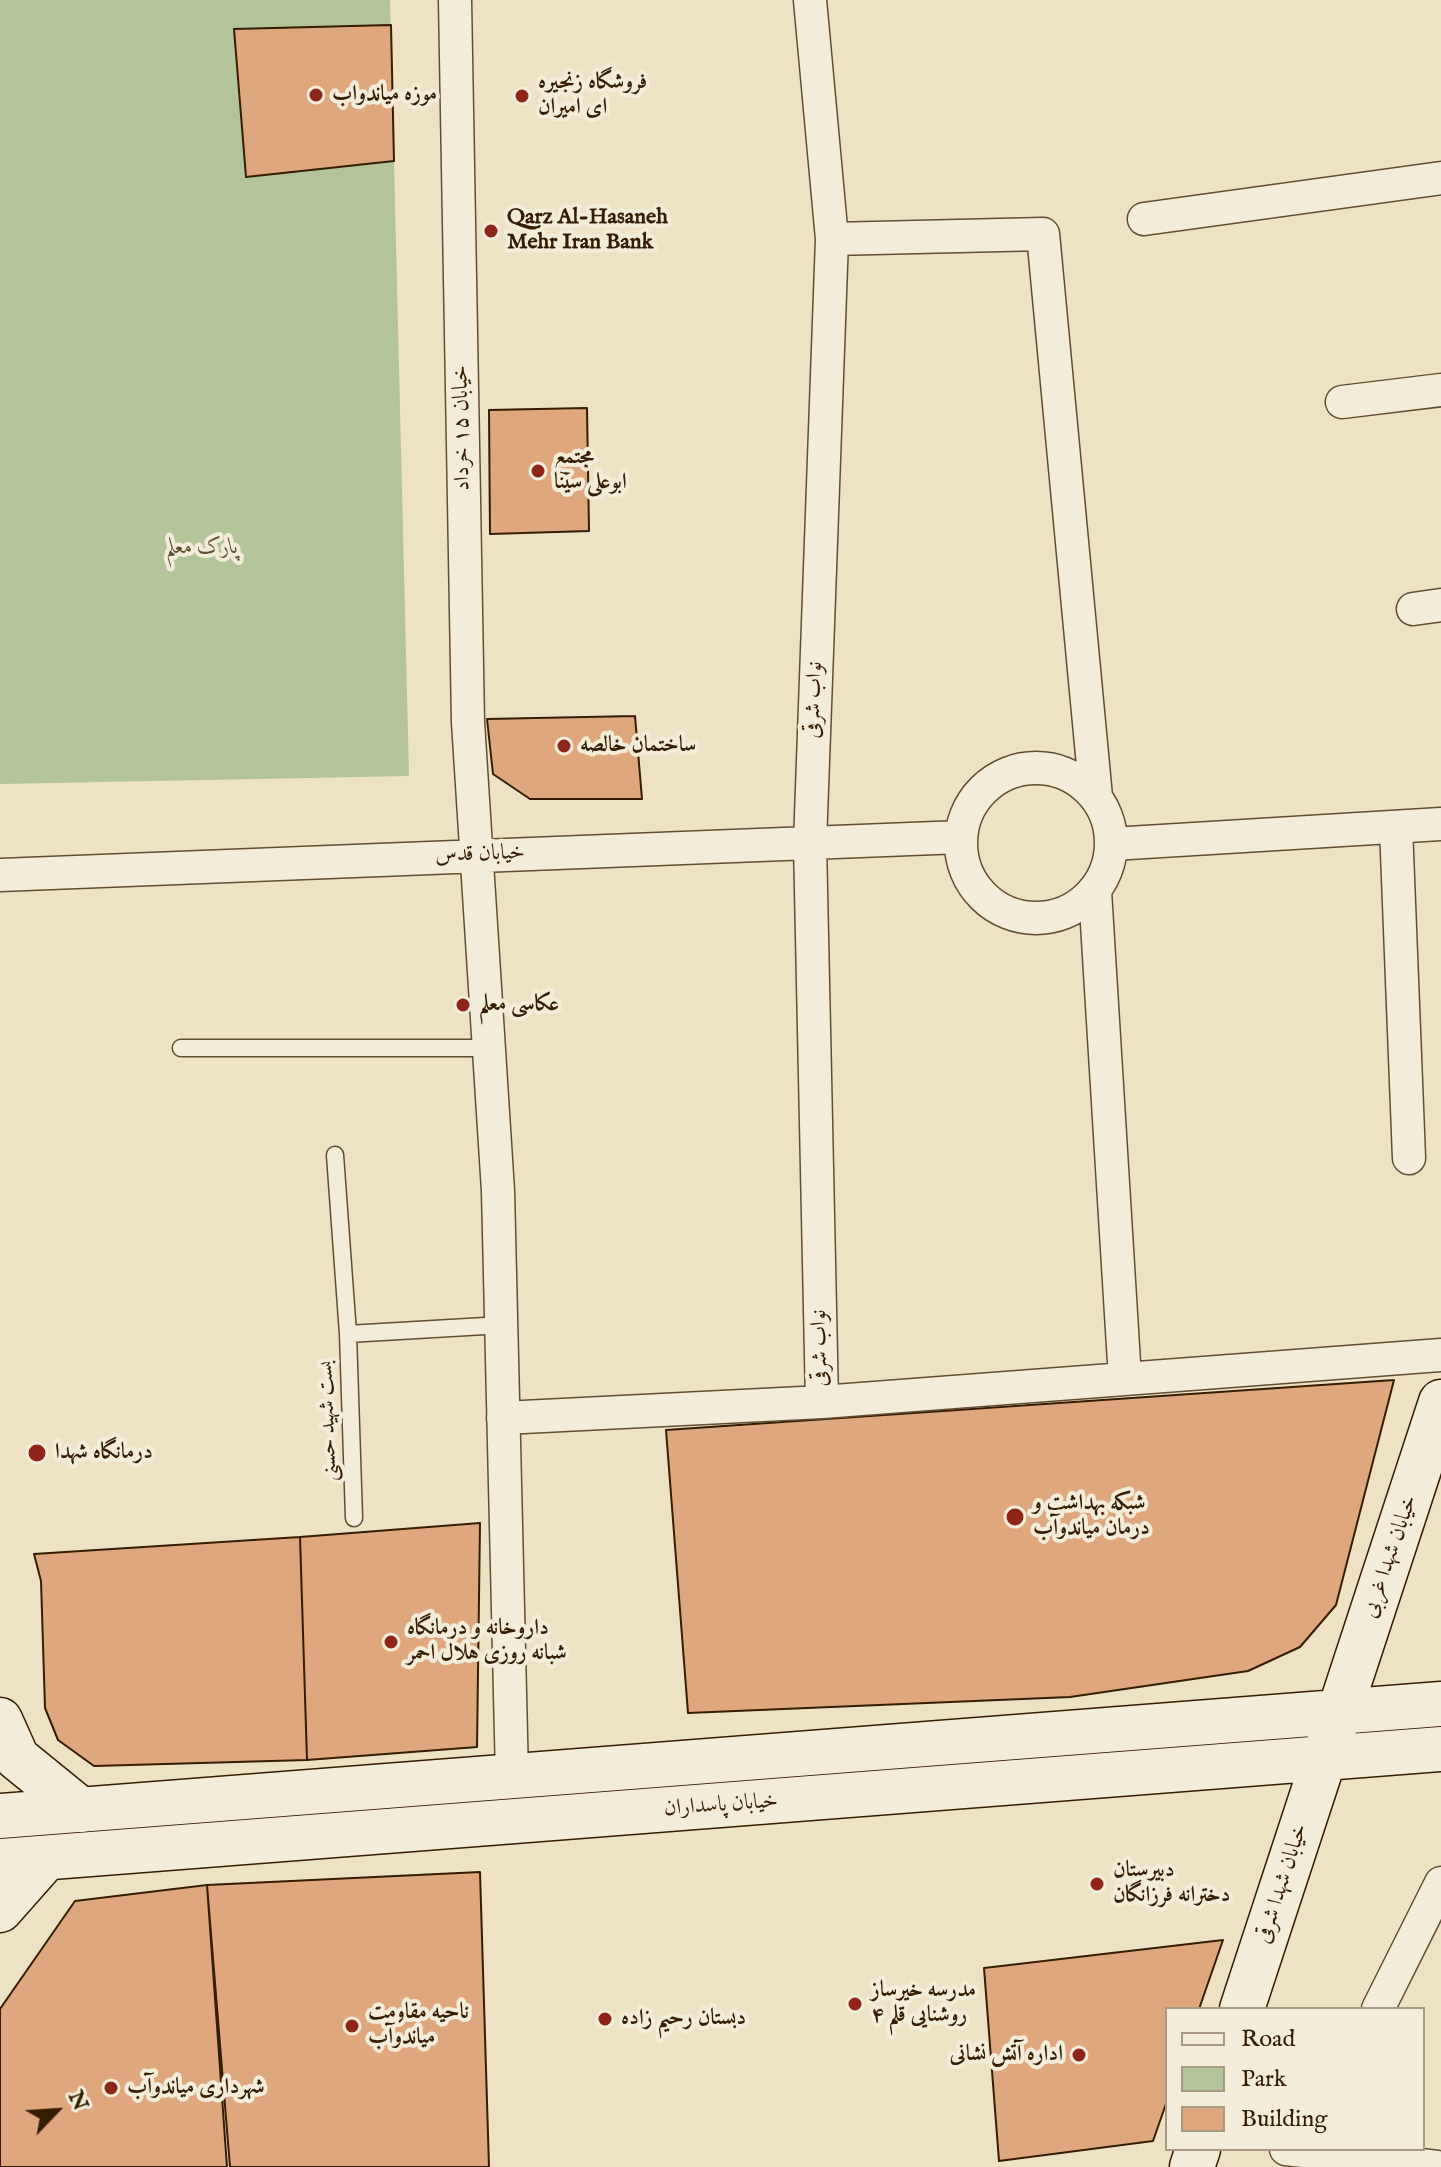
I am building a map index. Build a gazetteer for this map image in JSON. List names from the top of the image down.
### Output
{
  "streets": {
    "main road": ["خیابان شهدا غربی", "خیابان پاسداران", "خیابان شهدا شرقی"],
    "street": ["خیابان ۱۵ خرداد", "نواب شرقی", "خیابان قدس"],
    "lane": ["بست شهید حسنی"]
  },
  "crossings": [
    ["خیابان ۱۵ خرداد", "خیابان قدس"],
    ["خیابان ۱۵ خرداد", "بست شهید حسنی"],
    ["خیابان ۱۵ خرداد", "خیابان پاسداران"],
    ["نواب شرقی", "خیابان قدس"],
    ["خیابان شهدا غربی", "خیابان پاسداران"],
    ["خیابان شهدا غربی", "خیابان شهدا شرقی"],
    ["خیابان پاسداران", "خیابان شهدا شرقی"]
  ],
  "parks": ["پارک معلم"],
  "places": [
    "موزه میاندواب",
    "فروشگاه زنجیره ای امیران",
    "Qarz Al-Hasaneh Mehr Iran Bank",
    "مجتمع ابوعلی سینا",
    "ساختمان خالصه",
    "عکاسی معلم",
    "درمانگاه شهدا",
    "شبکه بهداشت و درمان میاندوآب",
    "داروخانه و درمانگاه شبانه روزی هلال احمر",
    "دبیرستان دخترانه فرزانگان",
    "مدرسه خیرساز روشنایی قلم ۴",
    "دبستان رحیم زاده",
    "ناحیه مقاومت میاندوآب",
    "اداره آتش نشانی",
    "شهرداری میاندوآب"
  ],
  "legend": ["Road", "Park", "Building"],
  "north": "top right"
}
